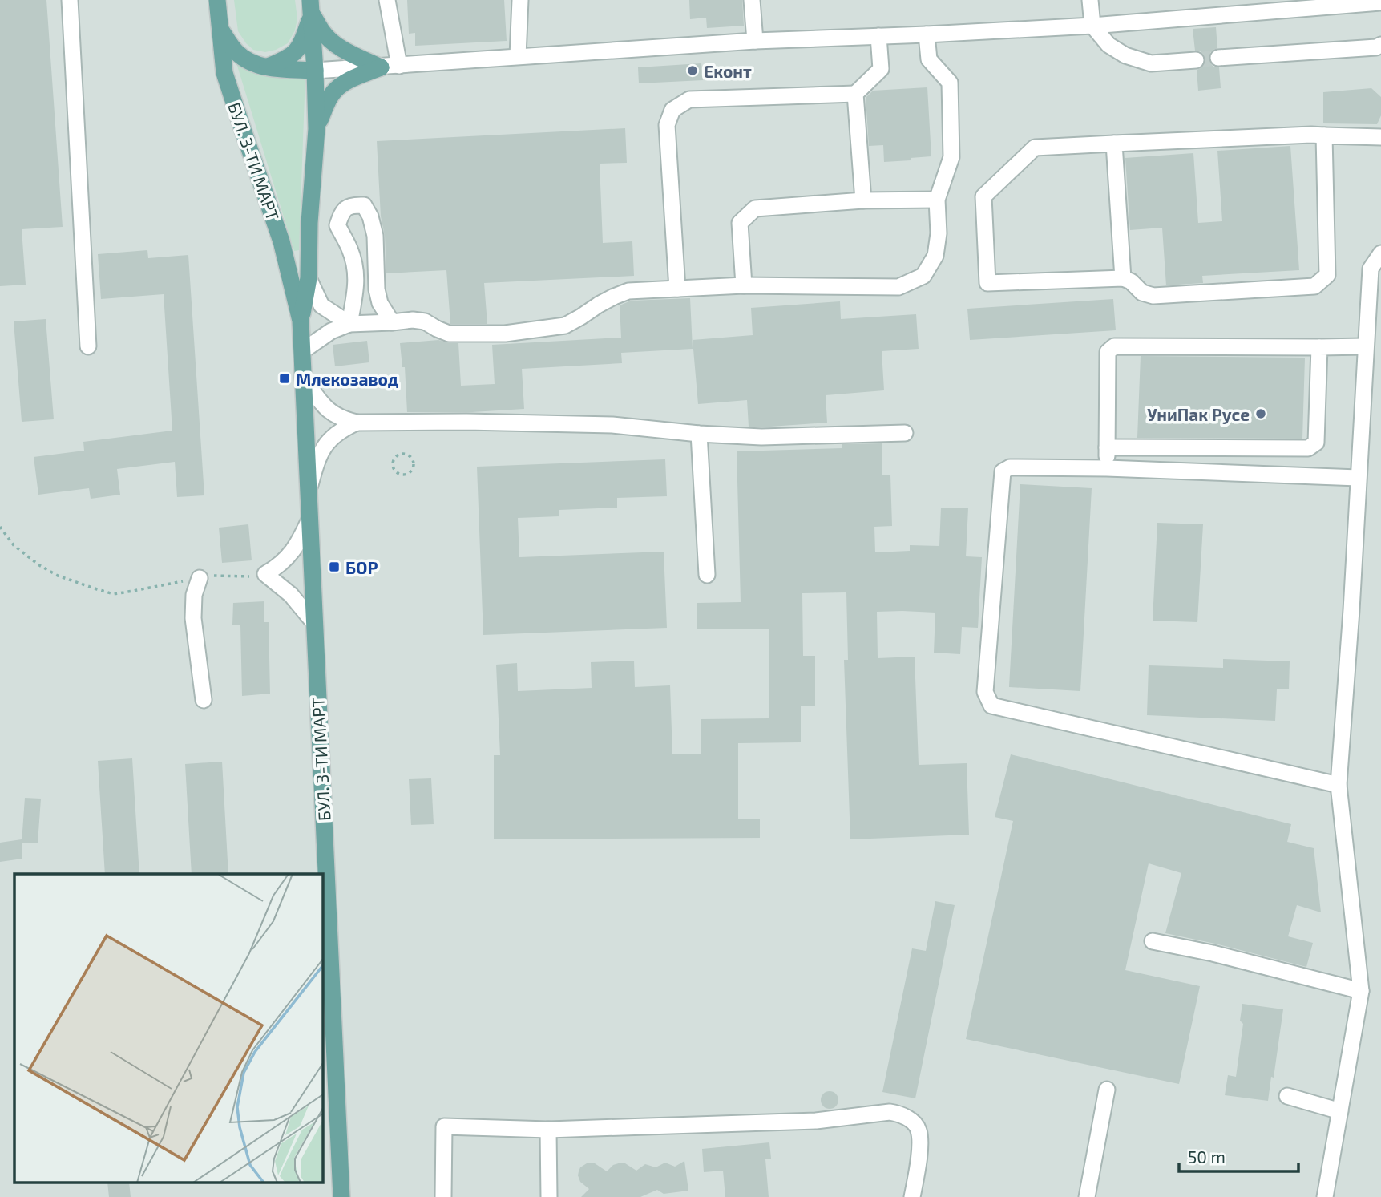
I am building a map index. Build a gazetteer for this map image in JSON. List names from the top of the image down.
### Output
{
  "streets": {
    "main road": ["БУЛ. 3-ТИ МАРТ"]
  },
  "places": {
    "other": ["Еконт", "УниПак Русе"],
    "transit": ["Млекозавод", "БОР"]
  },
  "scale_bar": "50 m"
}
